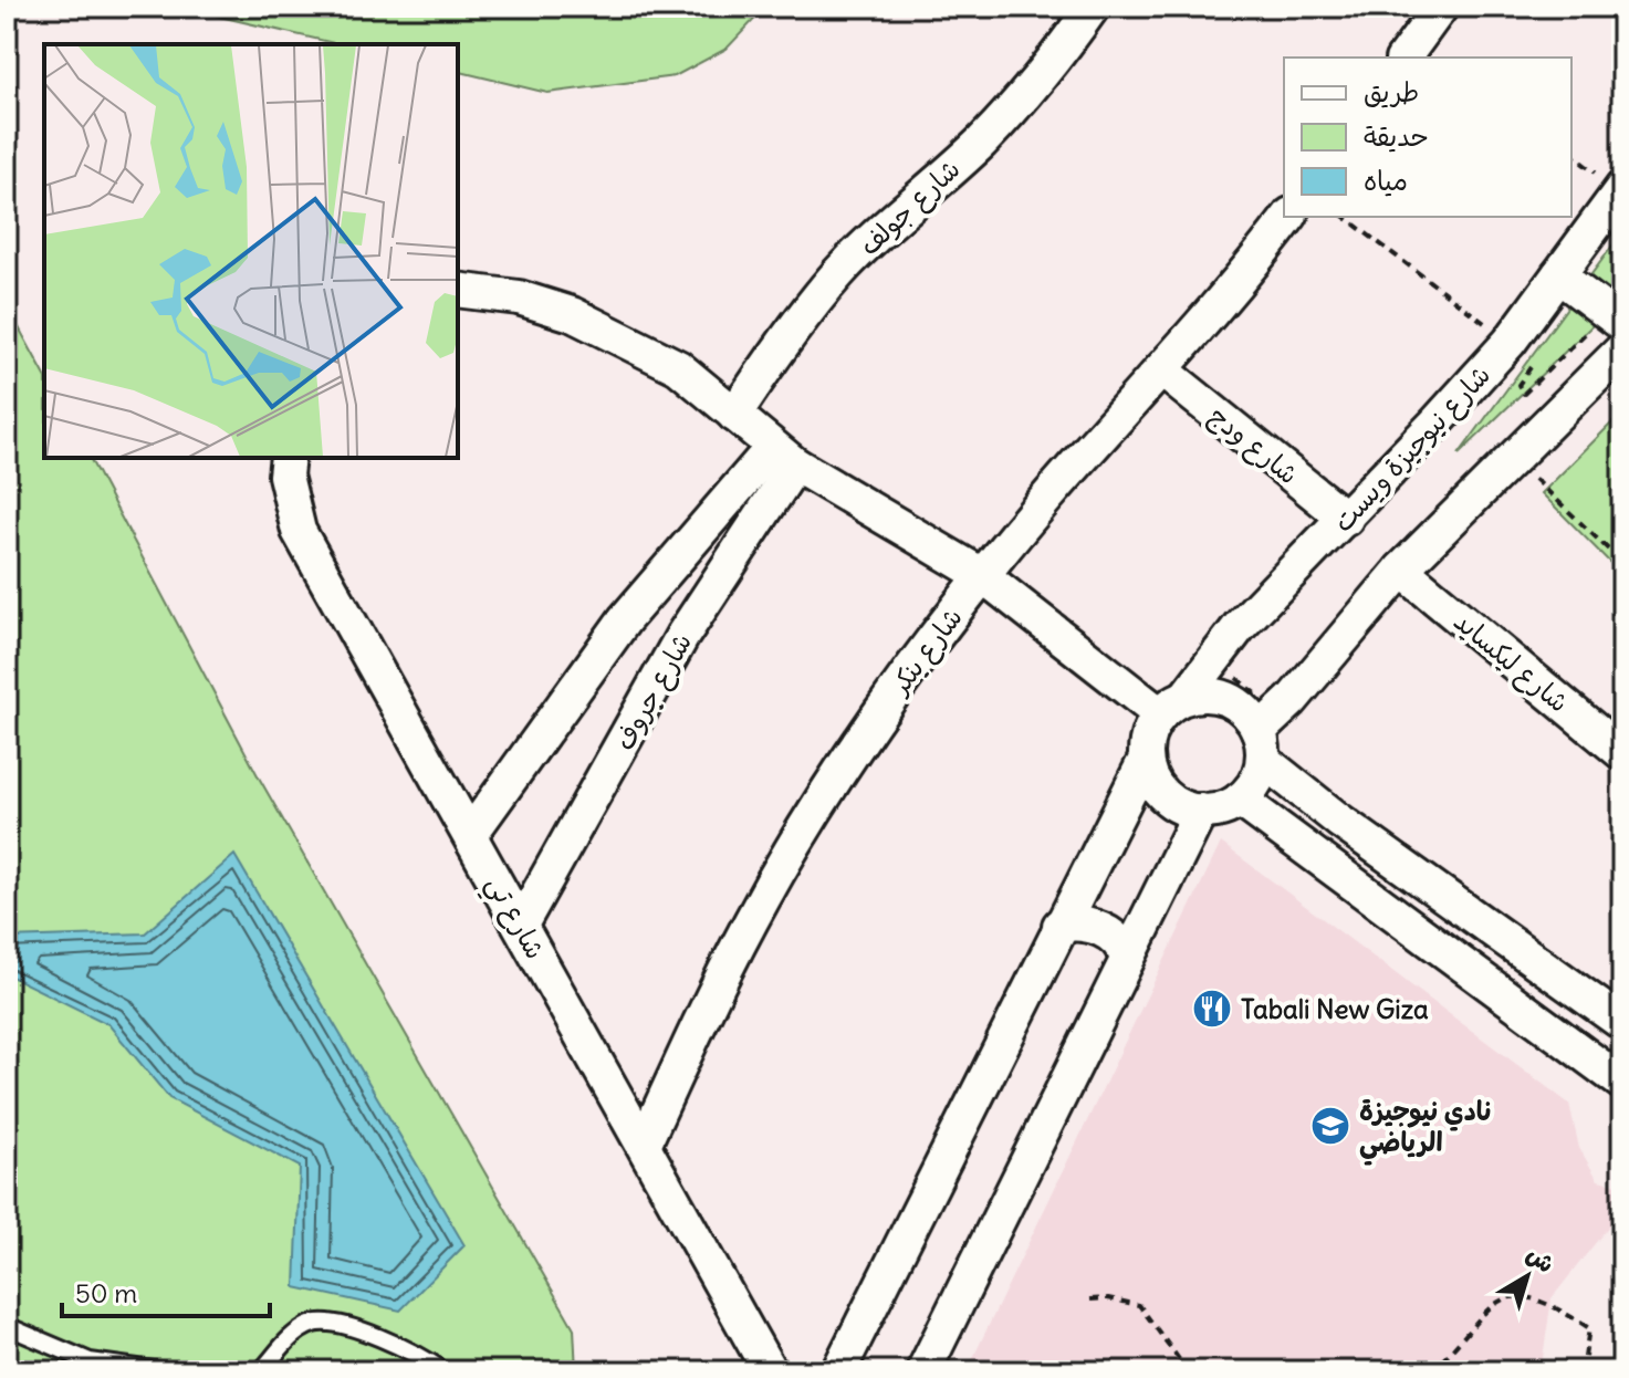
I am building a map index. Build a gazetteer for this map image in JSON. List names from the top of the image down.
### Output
{
  "streets": {
    "street": [
      "شارع جولف",
      "شارع ودج",
      "شارع نيوجيزة ويست",
      "شارع بنكر",
      "شارع ليكسايد",
      "شارع جروف",
      "شارع تي"
    ]
  },
  "crossings": [
    ["شارع ودج", "شارع نيوجيزة ويست"],
    ["شارع ودج", "شارع بنكر"],
    ["شارع بنكر", "شارع تي"],
    ["شارع جروف", "شارع تي"]
  ],
  "places": {
    "restaurant": ["Tabali New Giza"],
    "school or university": ["نادي نيوجيزة الرياضي"]
  },
  "legend": ["طريق", "حديقة", "مياه"],
  "scale_bar": "50 m",
  "north": "top right"
}
